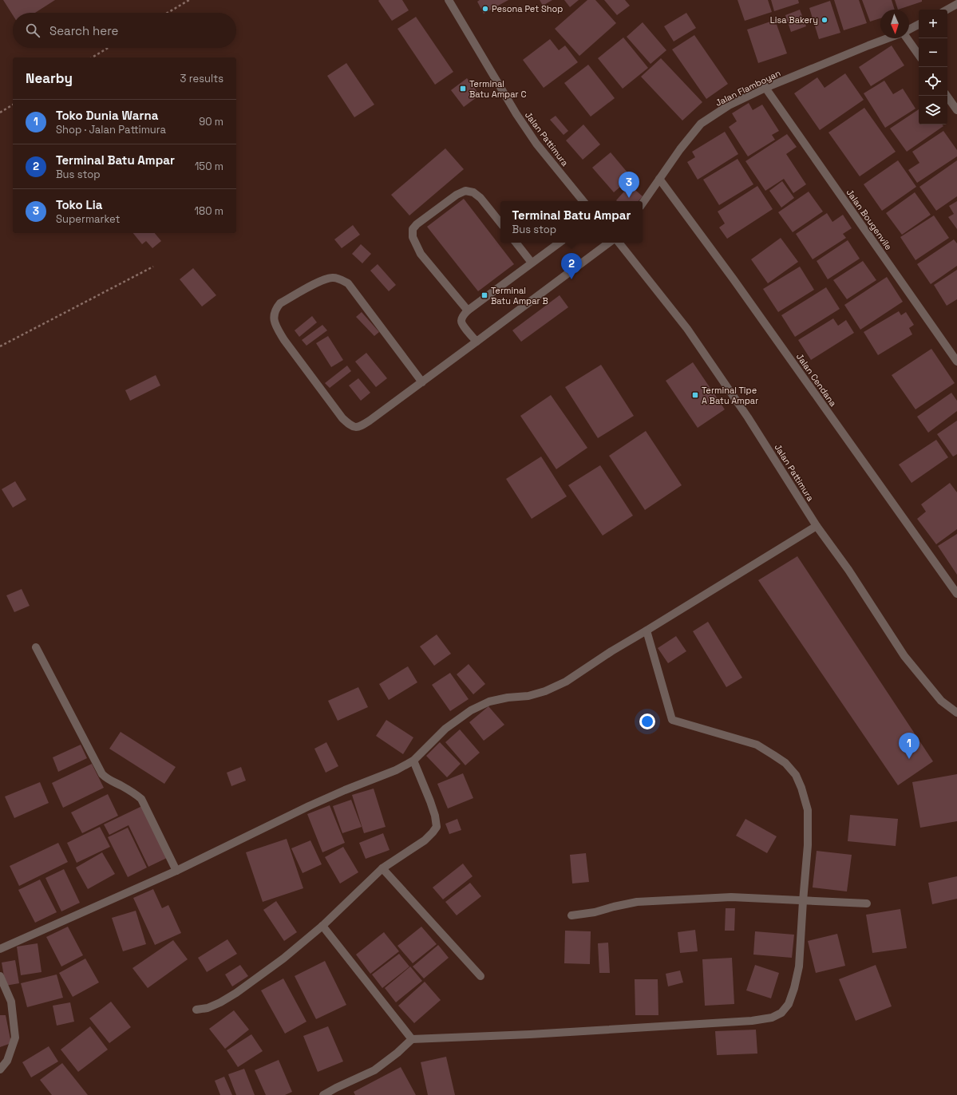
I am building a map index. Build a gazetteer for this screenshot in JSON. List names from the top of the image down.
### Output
{
  "streets": {
    "street": [
      "Jalan Flamboyan",
      "Jalan Pattimura",
      "Jalan Bougenvile",
      "Jalan Cendana"
    ]
  },
  "crossings": [
    ["Jalan Flamboyan", "Jalan Bougenvile"],
    ["Jalan Flamboyan", "Jalan Cendana"]
  ],
  "places": {
    "other": ["Pesona Pet Shop", "Lisa Bakery"],
    "transit": ["Terminal Batu Ampar C", "Terminal Batu Ampar B", "Terminal Tipe A Batu Ampar"]
  },
  "north": "bottom",
  "page": {
    "map_buttons": ["+", "−"],
    "search": "Search here",
    "heading": ["Nearby", "3 results"],
    "list": [
      {
        "mark": "1",
        "name": "Toko Dunia Warna",
        "note": "Shop · Jalan Pattimura",
        "value": "90 m"
      },
      {
        "mark": "2",
        "name": "Terminal Batu Ampar",
        "note": "Bus stop",
        "value": "150 m"
      },
      {
        "mark": "3",
        "name": "Toko Lia",
        "note": "Supermarket",
        "value": "180 m"
      }
    ],
    "pins": ["3", "2", "1"],
    "popup": ["Terminal Batu Ampar", "Bus stop"]
  }
}
